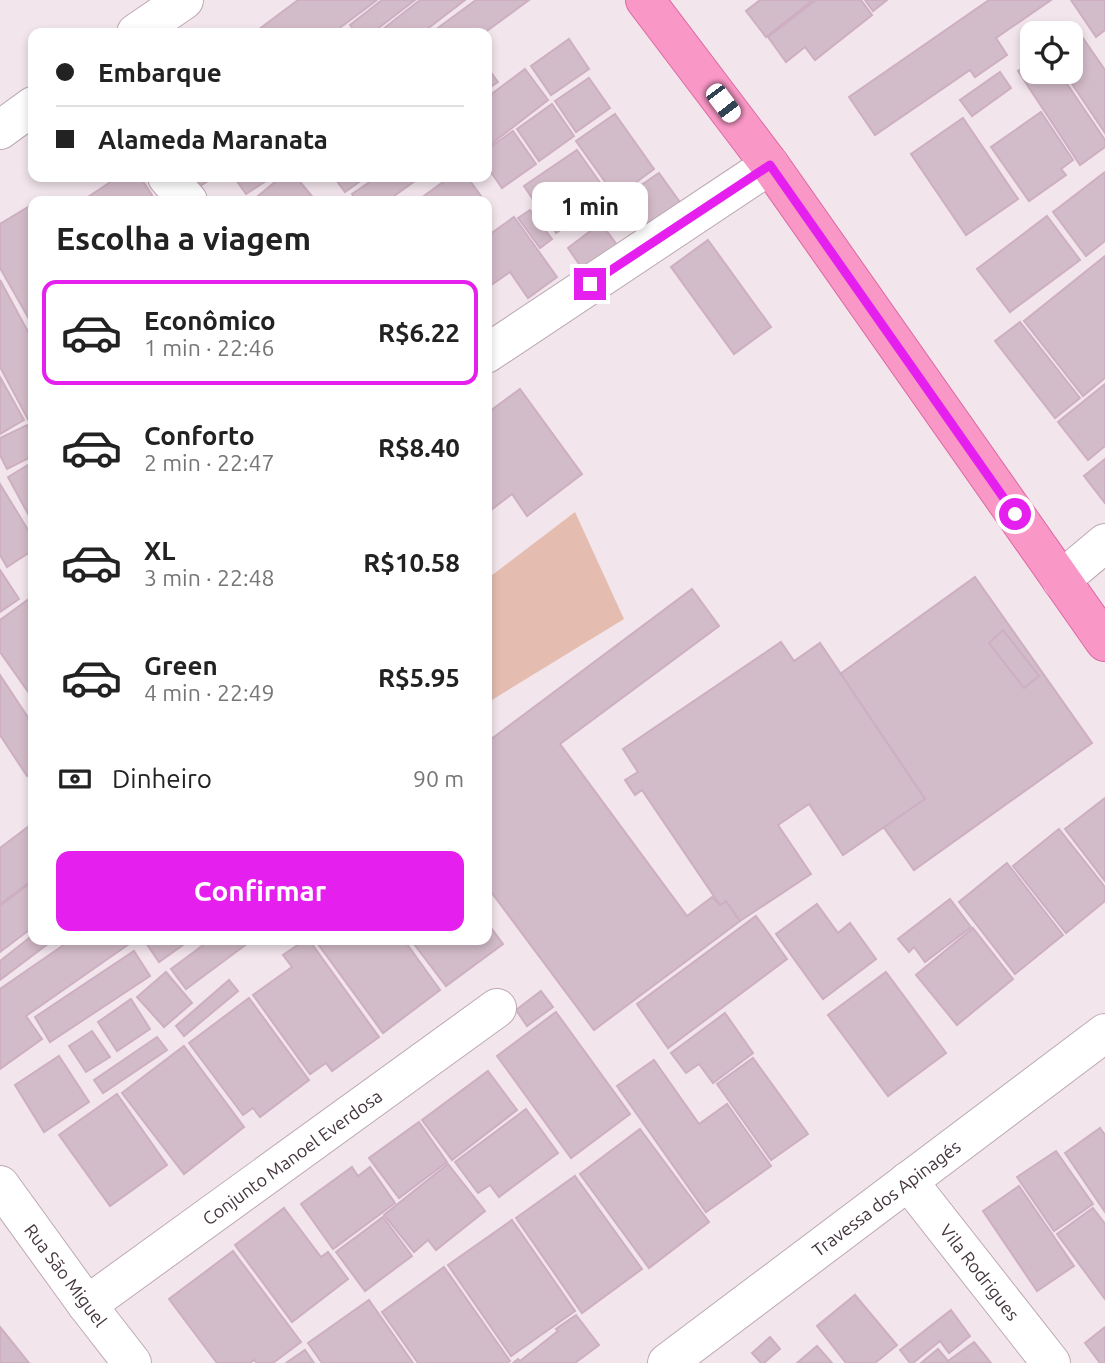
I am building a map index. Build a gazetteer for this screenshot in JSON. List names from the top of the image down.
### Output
{
  "streets": {
    "street": [
      "Conjunto Manoel Everdosa",
      "Travessa dos Apinagés",
      "Vila Rodrigues",
      "Rua São Miguel"
    ]
  },
  "crossings": [
    ["Conjunto Manoel Everdosa", "Rua São Miguel"],
    ["Travessa dos Apinagés", "Vila Rodrigues"]
  ],
  "page": {
    "banner": ["Embarque", "Alameda Maranata"],
    "bubble": "1 min",
    "heading": "Escolha a viagem",
    "list": [
      {
        "name": "Econômico",
        "note": "1 min · 22:46",
        "value": "R$6.22"
      },
      {
        "name": "Conforto",
        "note": "2 min · 22:47",
        "value": "R$8.40"
      },
      {
        "name": "XL",
        "note": "3 min · 22:48",
        "value": "R$10.58"
      },
      {
        "name": "Green",
        "note": "4 min · 22:49",
        "value": "R$5.95"
      }
    ],
    "pay": ["Dinheiro", "90 m"],
    "buttons": "Confirmar"
  }
}
